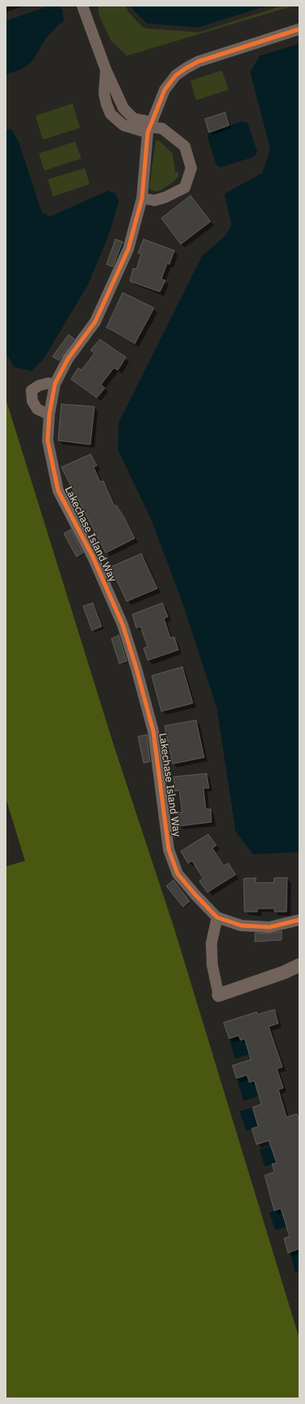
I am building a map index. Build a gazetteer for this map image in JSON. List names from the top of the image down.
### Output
{
  "streets": {
    "street": ["Lakechase Island Way"]
  }
}
